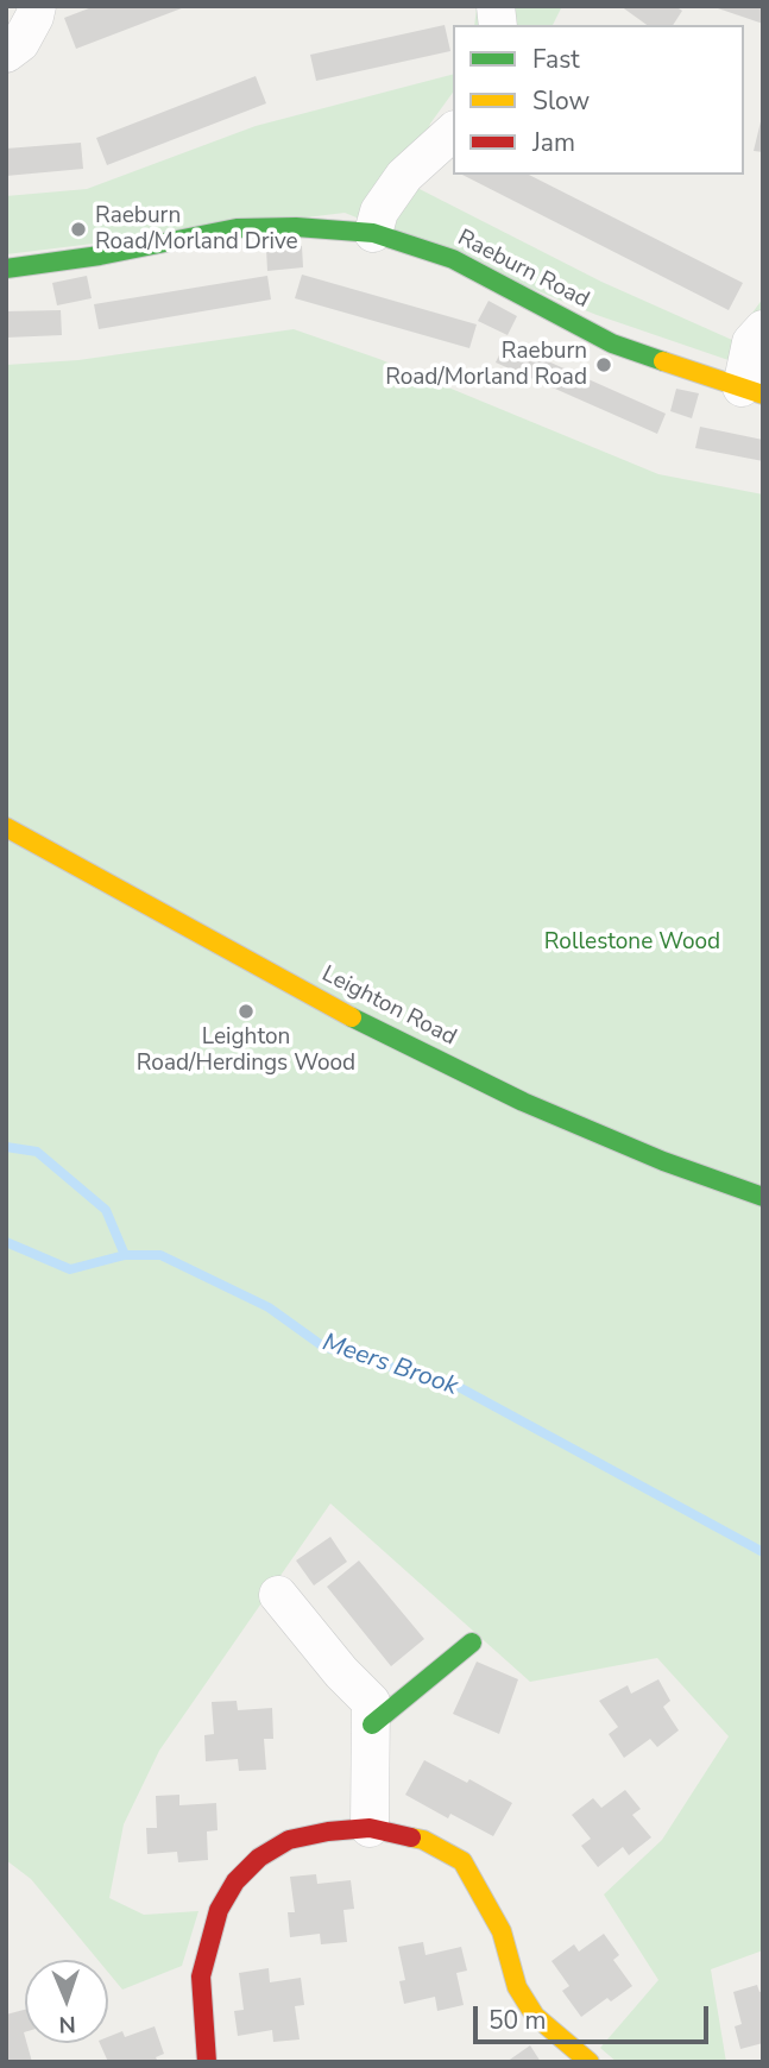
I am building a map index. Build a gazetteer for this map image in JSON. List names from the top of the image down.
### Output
{
  "streets": {
    "street": ["Raeburn Road", "Leighton Road"]
  },
  "water": ["Meers Brook"],
  "parks": ["Rollestone Wood"],
  "places": ["Raeburn Road/Morland Drive", "Raeburn Road/Morland Road", "Leighton Road/Herdings Wood"],
  "legend": ["Fast", "Slow", "Jam"],
  "scale_bar": "50 m",
  "north": "bottom"
}
